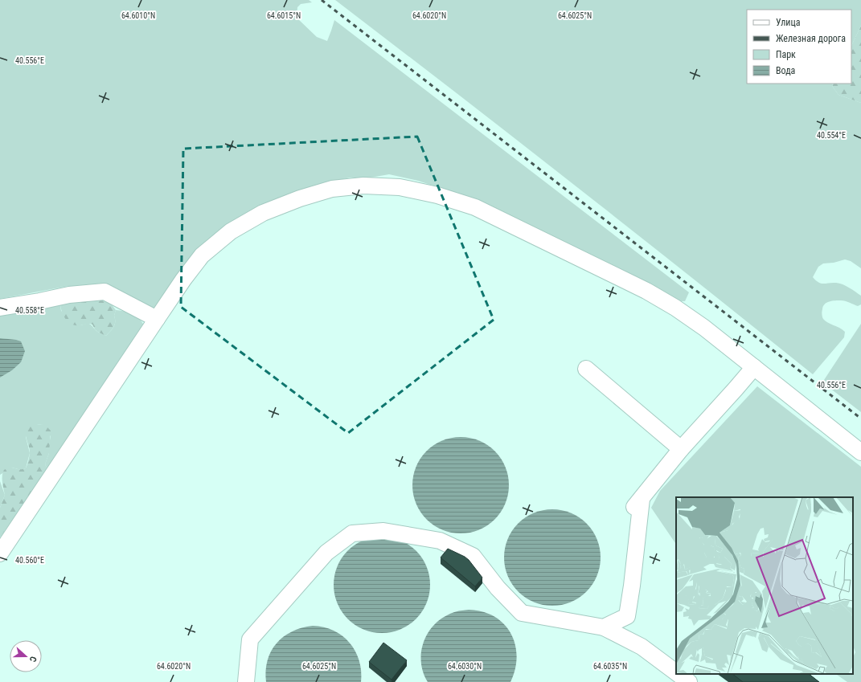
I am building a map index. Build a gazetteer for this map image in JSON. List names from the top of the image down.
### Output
{
  "legend": [
    "Улица",
    "Железная дорога",
    "Парк",
    "Вода"
  ],
  "north": "right",
  "coordinates": [
    "64.6010°N",
    "64.6015°N",
    "64.6020°N",
    "64.6025°N",
    "40.556°E",
    "40.554°E",
    "40.558°E",
    "40.560°E",
    "64.6030°N",
    "64.6035°N"
  ]
}
